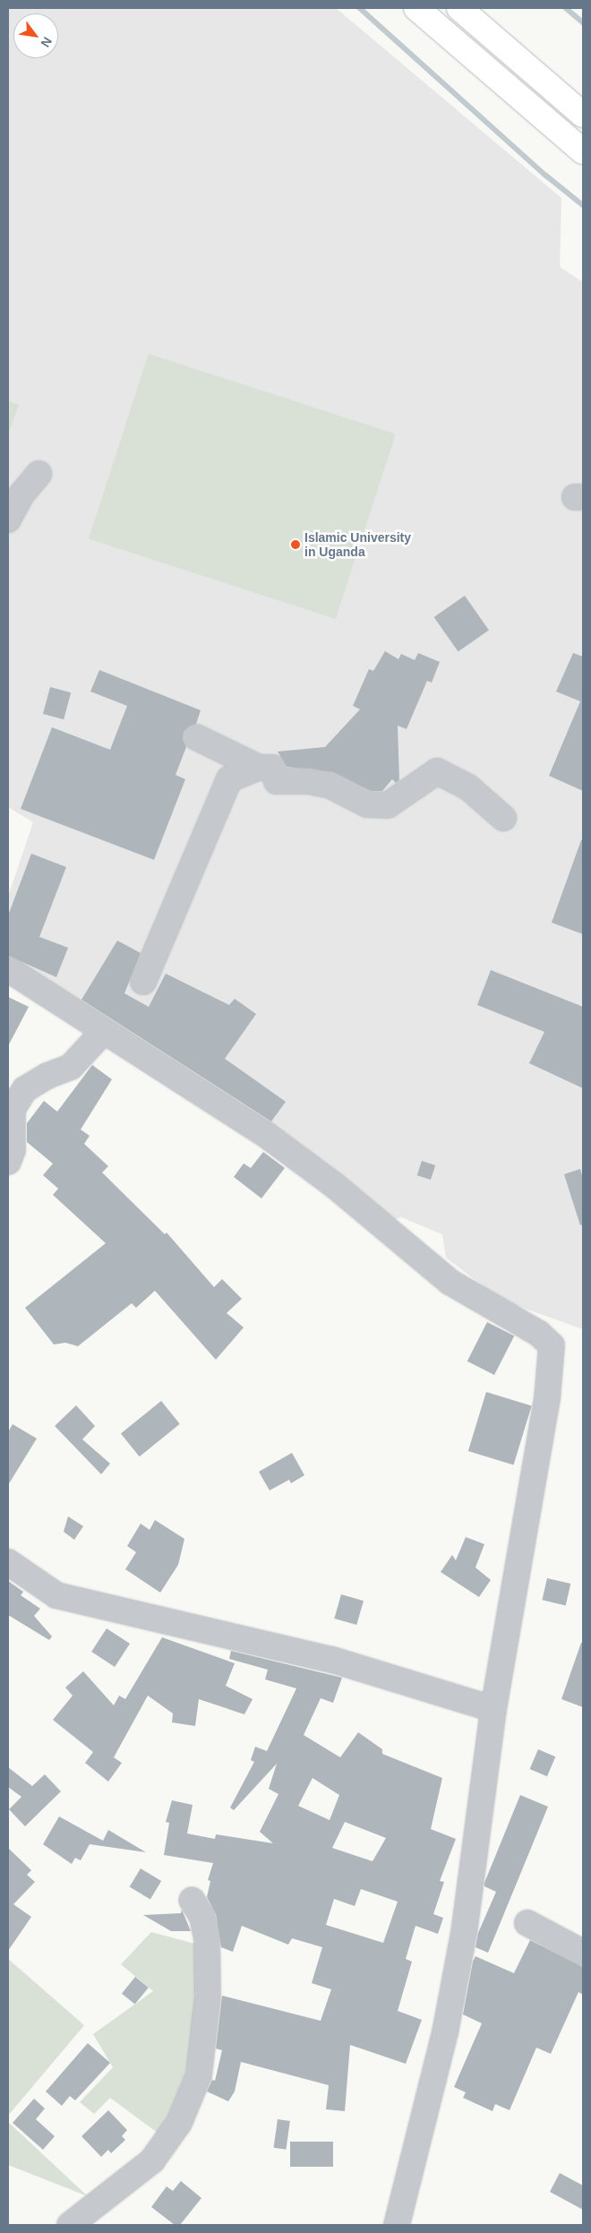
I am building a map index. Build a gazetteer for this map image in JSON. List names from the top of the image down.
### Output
{
  "places": ["Islamic University in Uganda"],
  "north": "bottom right"
}
